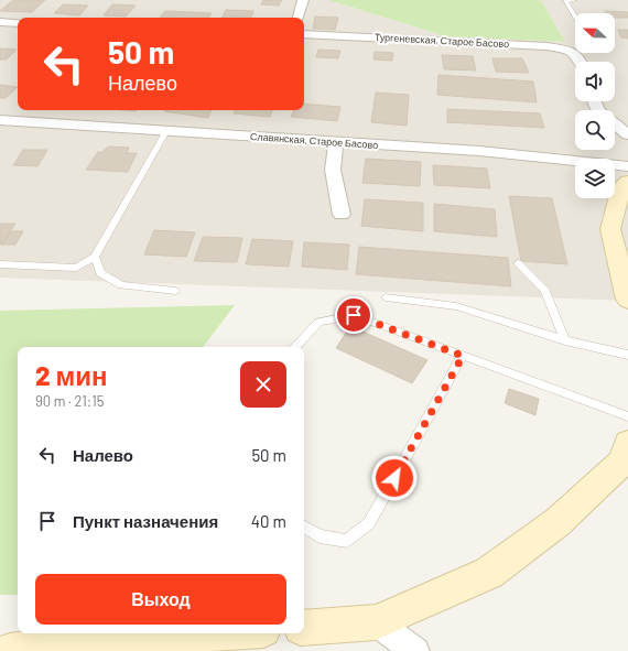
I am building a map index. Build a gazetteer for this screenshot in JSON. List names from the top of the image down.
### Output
{
  "streets": {
    "street": ["Тургеневская, Старое Басово", "Славянская, Старое Басово"]
  },
  "north": "left",
  "page": {
    "turn": ["50 m", "Налево"],
    "heading": ["2 мин", "90 m · 21:15"],
    "list": [
      {
        "name": "Налево",
        "value": "50 m"
      },
      {
        "name": "Пункт назначения",
        "value": "40 m"
      }
    ],
    "buttons": "Выход"
  }
}
